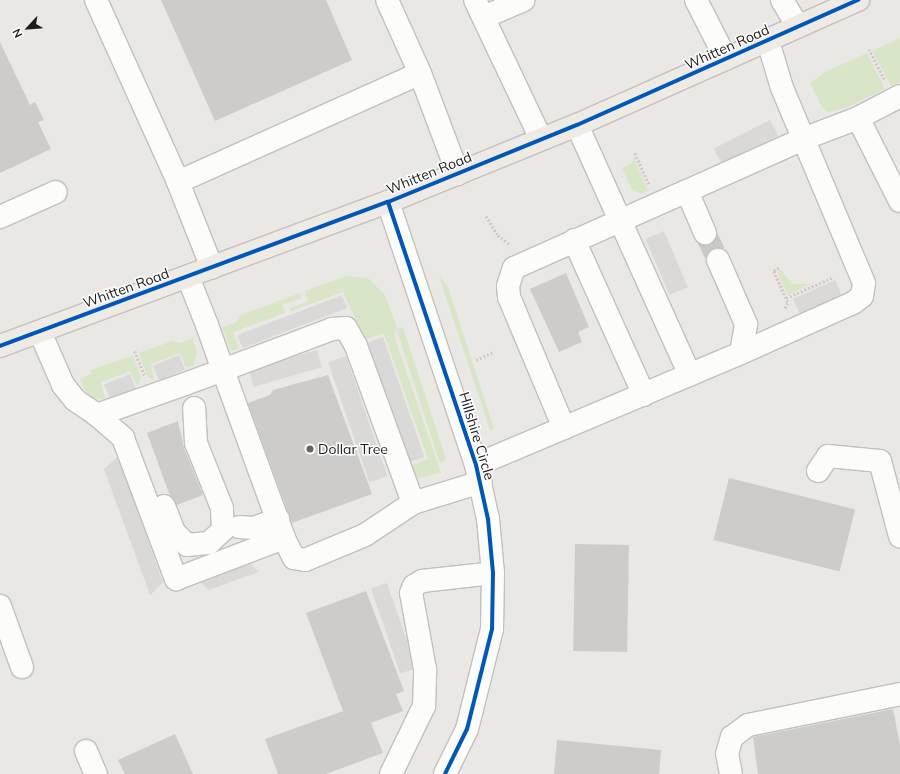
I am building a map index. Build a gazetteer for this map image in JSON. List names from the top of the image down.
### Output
{
  "streets": {
    "main road": ["Whitten Road"],
    "street": ["Hillshire Circle"]
  },
  "crossings": [
    ["Whitten Road", "Hillshire Circle"]
  ],
  "places": ["Dollar Tree"],
  "north": "bottom left"
}
